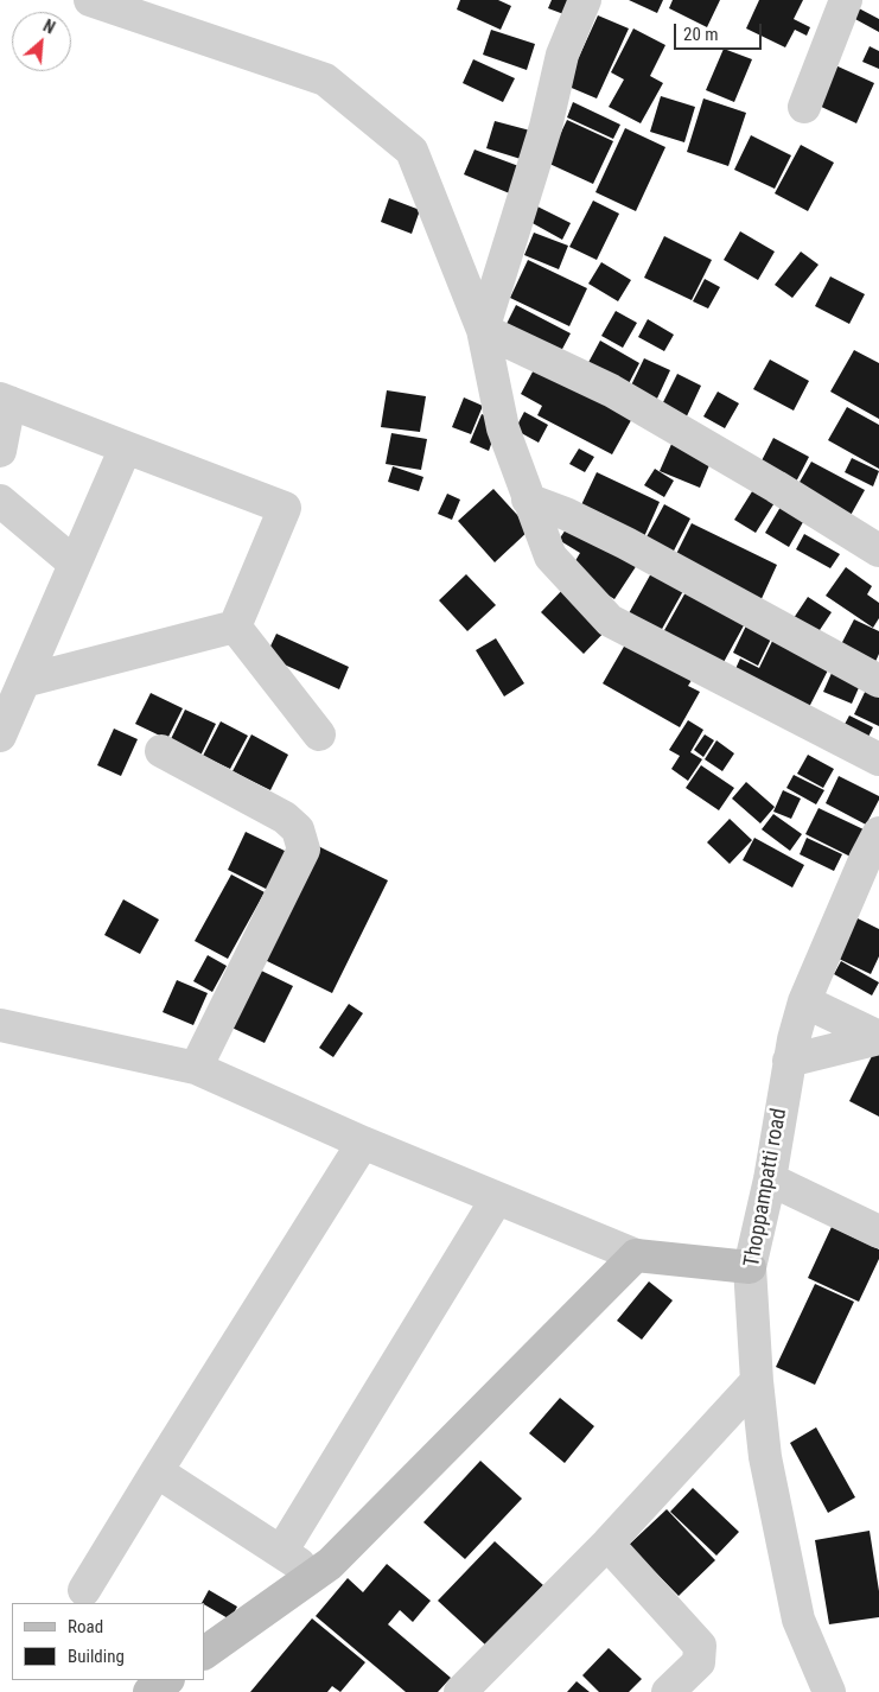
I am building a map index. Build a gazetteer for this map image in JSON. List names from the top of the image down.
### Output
{
  "streets": {
    "street": ["Thoppampatti road"]
  },
  "legend": ["Road", "Building"],
  "scale_bar": "20 m",
  "north": "top right"
}
